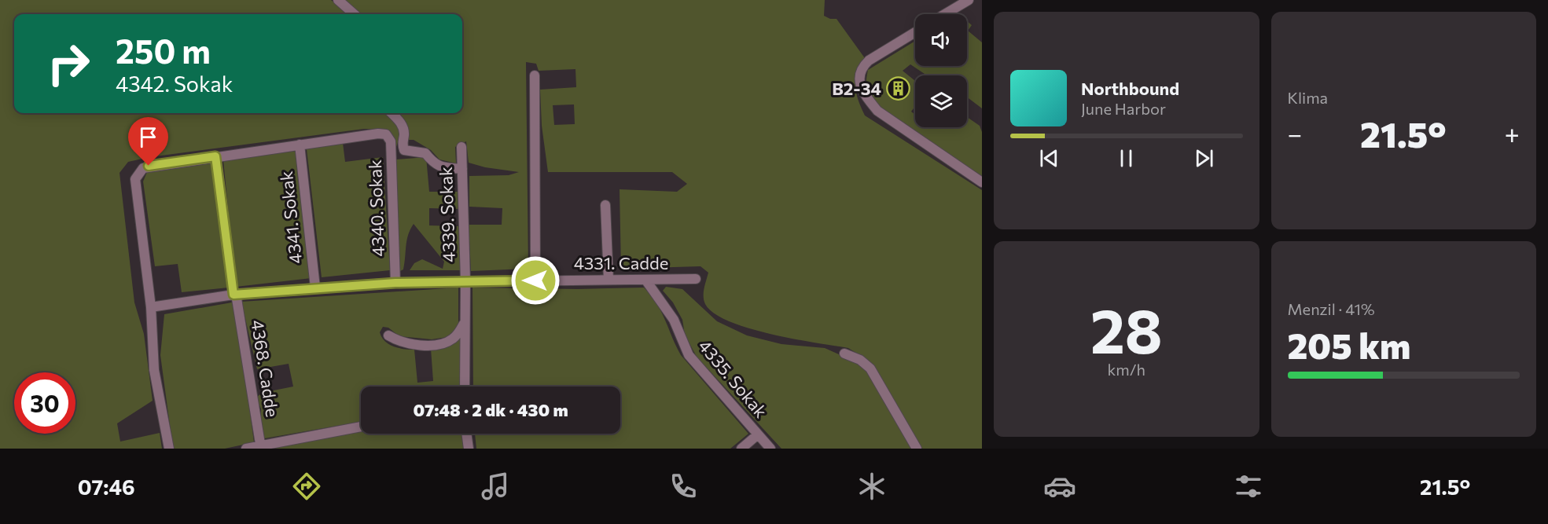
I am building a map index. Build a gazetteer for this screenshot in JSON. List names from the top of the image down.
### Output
{
  "streets": {
    "street": [
      "4340. Sokak",
      "4339. Sokak",
      "4341. Sokak",
      "4331. Cadde",
      "4368. Cadde",
      "4335. Sokak"
    ]
  },
  "crossings": [
    ["4340. Sokak", "4341. Sokak"],
    ["4340. Sokak", "4331. Cadde"],
    ["4339. Sokak", "4331. Cadde"],
    ["4341. Sokak", "4331. Cadde"],
    ["4331. Cadde", "4368. Cadde"],
    ["4331. Cadde", "4335. Sokak"]
  ],
  "places": {
    "building": ["B2-34"]
  },
  "page": {
    "tile": [
      "Klima",
      ["28", "km/h"],
      ["Menzil · 41%", "205 km"]
    ],
    "turn": ["250 m", "4342. Sokak"],
    "song": ["Northbound", "June Harbor"],
    "heat": ["−", "21.5°", "+"],
    "limit": "30",
    "trip": "07:48 · 2 dk · 430 m",
    "tabs": ["07:46", "21.5°"]
  }
}
